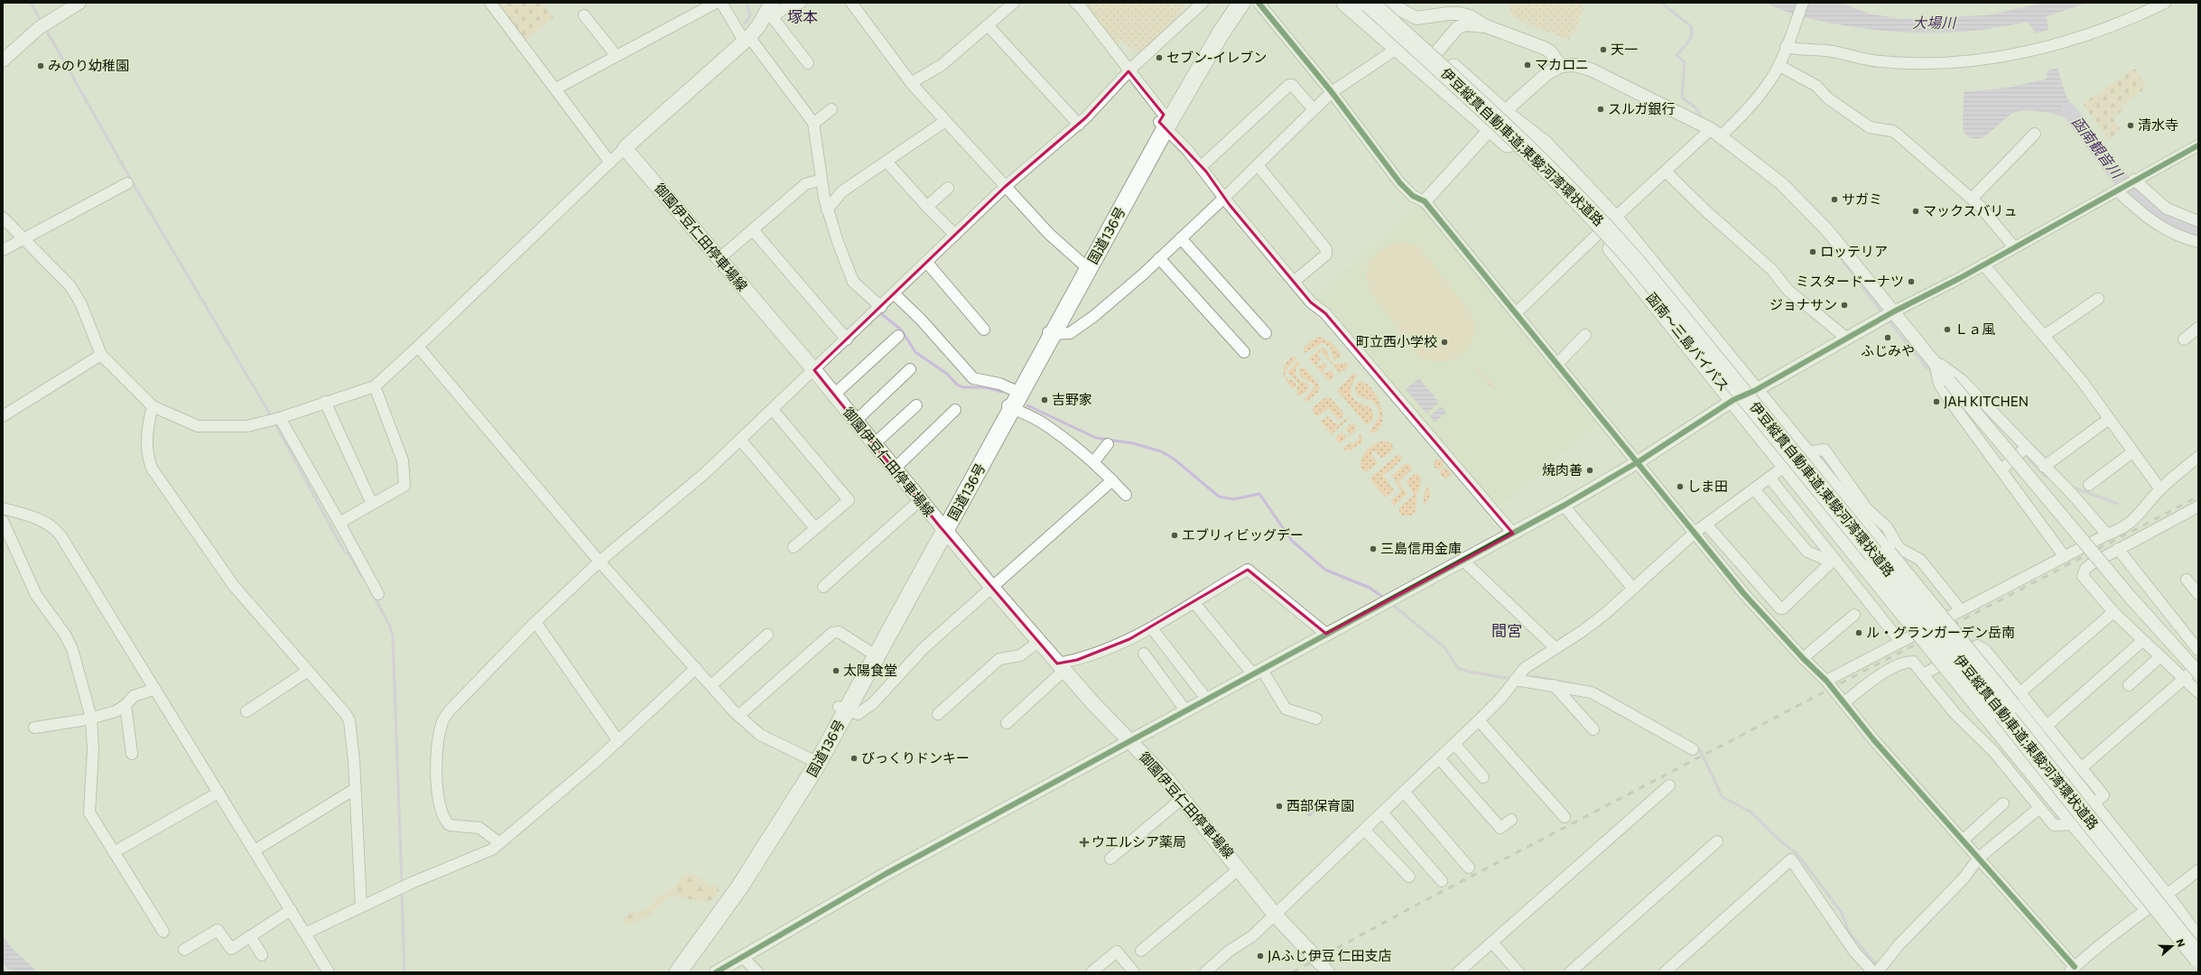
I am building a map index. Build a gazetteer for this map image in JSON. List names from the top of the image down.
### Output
{
  "streets": {
    "highway": ["伊豆縦貫自動車道;東駿河湾環状道路", "国道136号", "函南～三島バイパス"],
    "main road": ["御園伊豆仁田停車場線"]
  },
  "crossings": [
    ["国道136号", "御園伊豆仁田停車場線"]
  ],
  "districts": ["塚本", "間宮"],
  "water": ["大場川", "函南観音川"],
  "places": {
    "other": [
      "天一",
      "セブン-イレブン",
      "マカロニ",
      "みのり幼稚園",
      "スルガ銀行",
      "清水寺",
      "サガミ",
      "マックスバリュ",
      "ロッテリア",
      "ミスタードーナツ",
      "ジョナサン",
      "Ｌａ風",
      "ふじみや",
      "町立西小学校",
      "吉野家",
      "JAH KITCHEN",
      "焼肉善",
      "しま田",
      "エブリィビッグデー",
      "三島信用金庫",
      "ル・グランガーデン岳南",
      "太陽食堂",
      "びっくりドンキー",
      "西部保育園",
      "JAふじ伊豆 仁田支店"
    ],
    "health": ["ウエルシア薬局"]
  },
  "north": "right"
}
